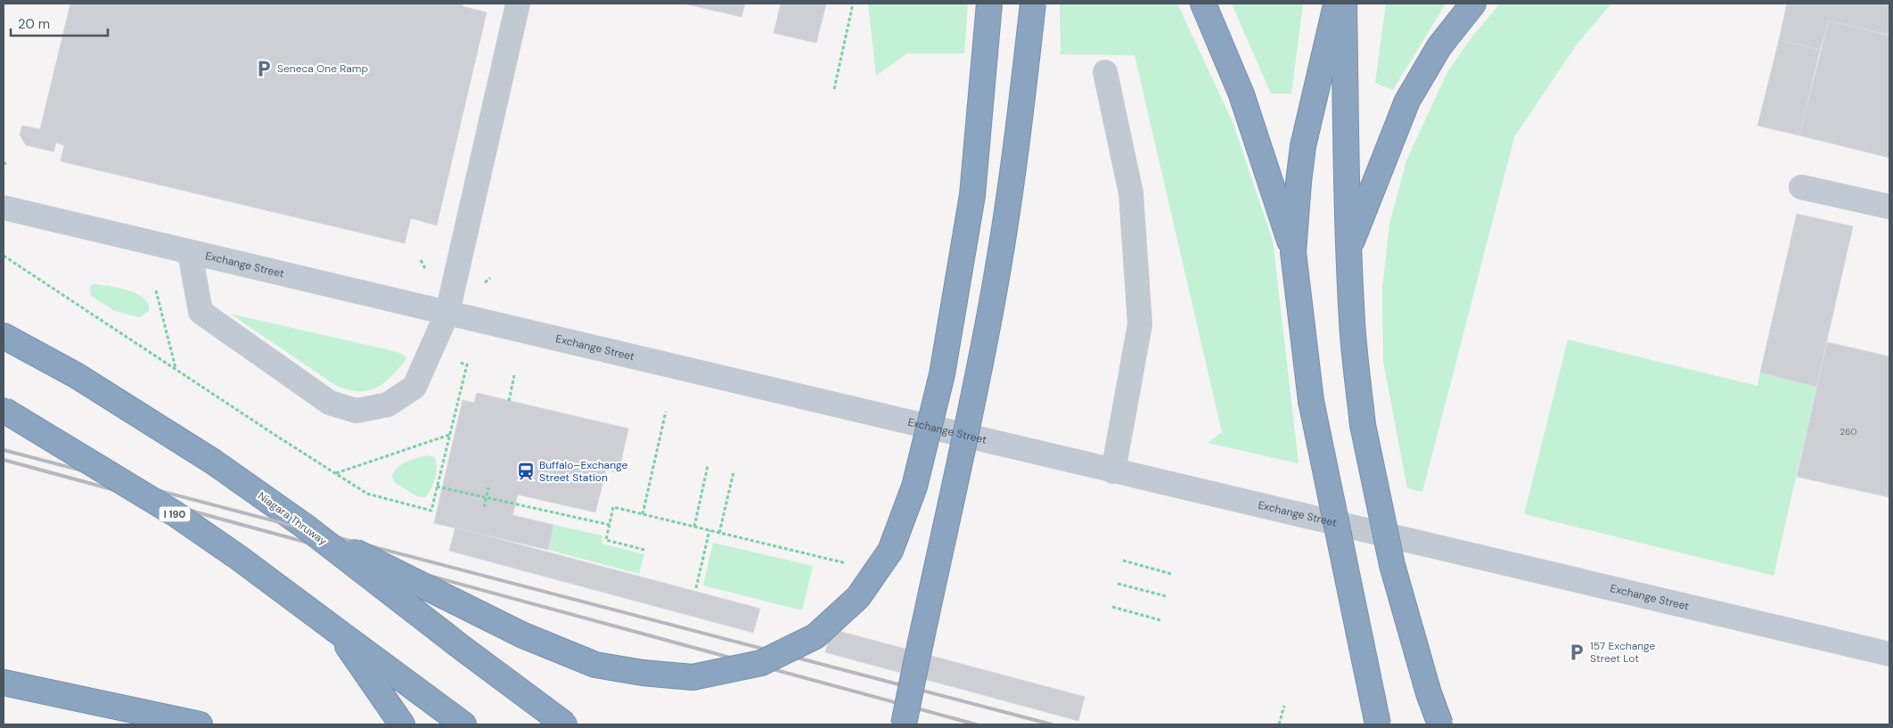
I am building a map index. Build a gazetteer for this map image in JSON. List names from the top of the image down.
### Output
{
  "streets": {
    "highway": ["I 190", "Niagara Thruway"],
    "street": ["Exchange Street"]
  },
  "places": {
    "parking": ["Seneca One Ramp", "157 Exchange Street Lot"],
    "station": ["Buffalo–Exchange Street Station"]
  },
  "house_numbers": ["260"],
  "scale_bar": "20 m"
}
